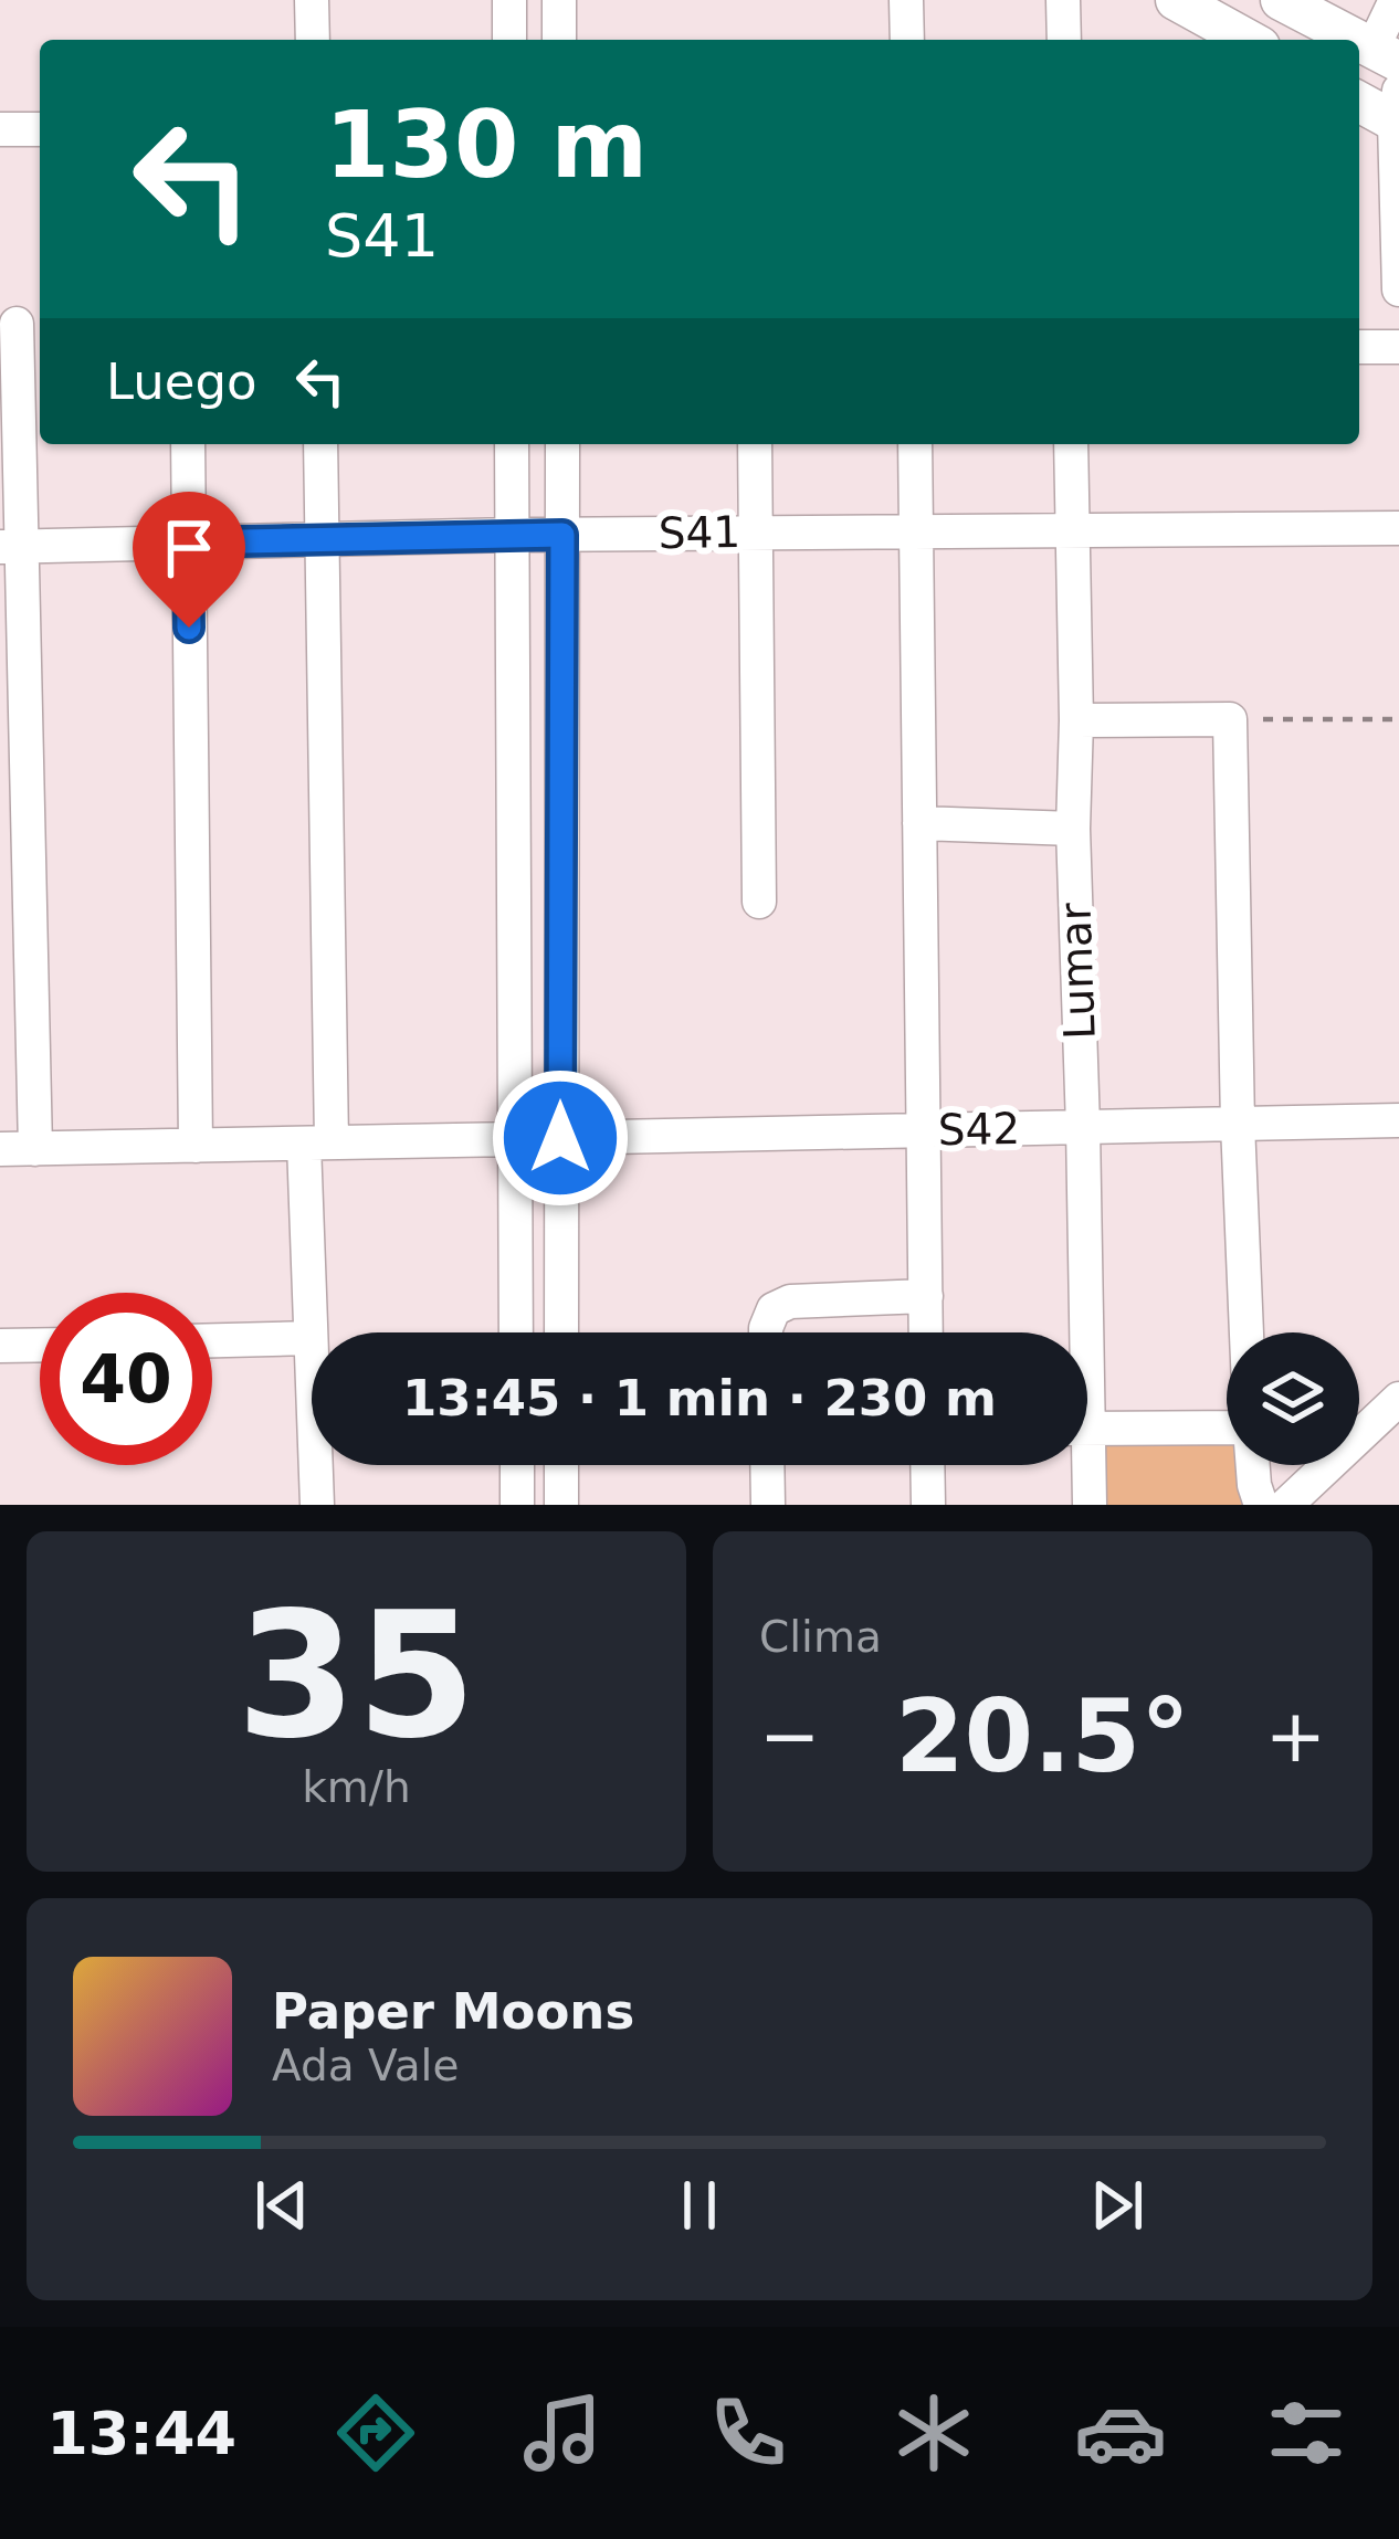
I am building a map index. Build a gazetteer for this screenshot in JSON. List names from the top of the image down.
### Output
{
  "streets": {
    "street": ["S41", "Lumar", "S42"]
  },
  "crossings": [
    ["S41", "Lumar"],
    ["Lumar", "S42"]
  ],
  "page": {
    "turn": ["130 m", "S41"],
    "then": "Luego",
    "limit": "40",
    "trip": "13:45 · 1 min · 230 m",
    "tile": [
      ["35", "km/h"],
      "Clima"
    ],
    "heat": ["−", "20.5°", "+"],
    "song": ["Paper Moons", "Ada Vale"],
    "tabs": "13:44"
  }
}
